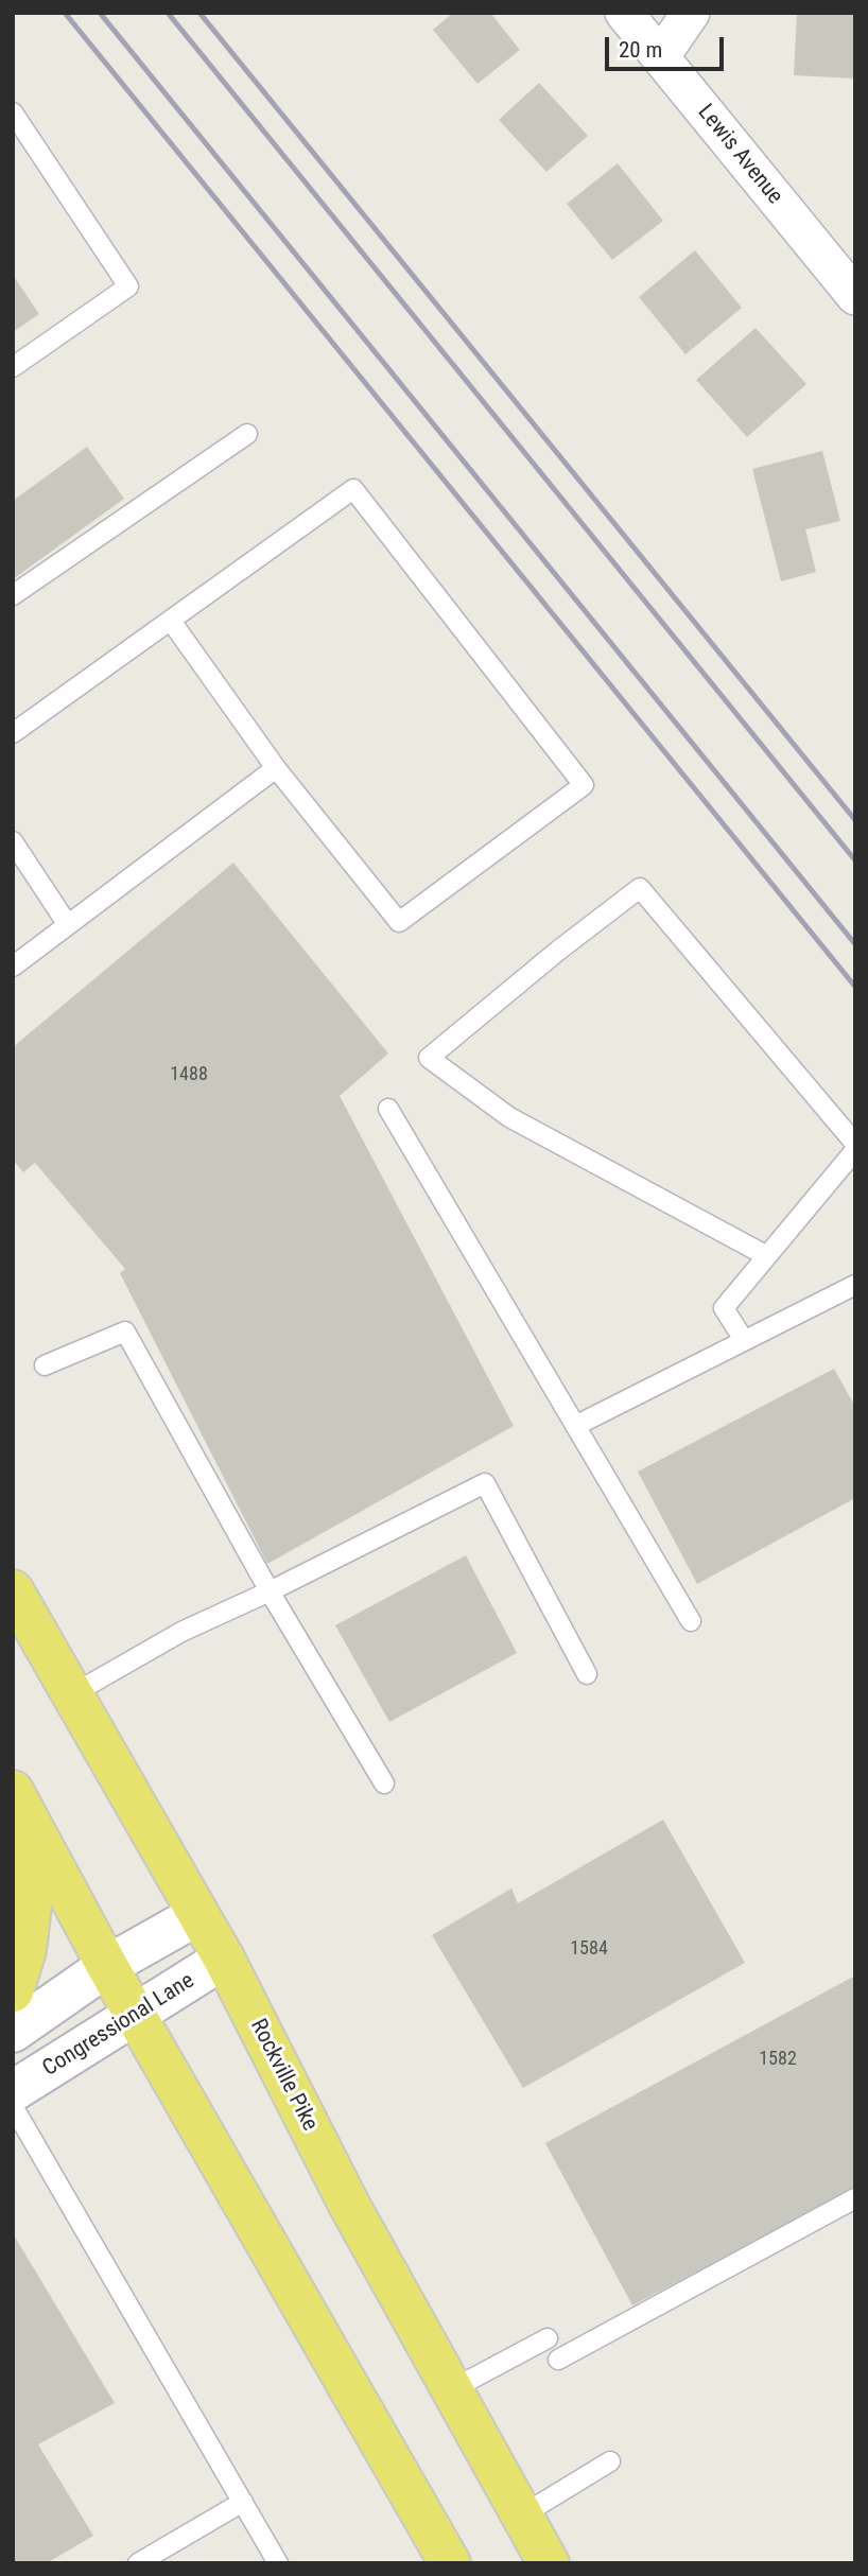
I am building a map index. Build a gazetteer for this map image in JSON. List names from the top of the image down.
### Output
{
  "streets": {
    "main road": ["Rockville Pike"],
    "street": ["Lewis Avenue", "Congressional Lane"]
  },
  "crossings": [
    ["Congressional Lane", "Rockville Pike"]
  ],
  "house_numbers": ["1488", "1584", "1582"],
  "scale_bar": "20 m"
}
